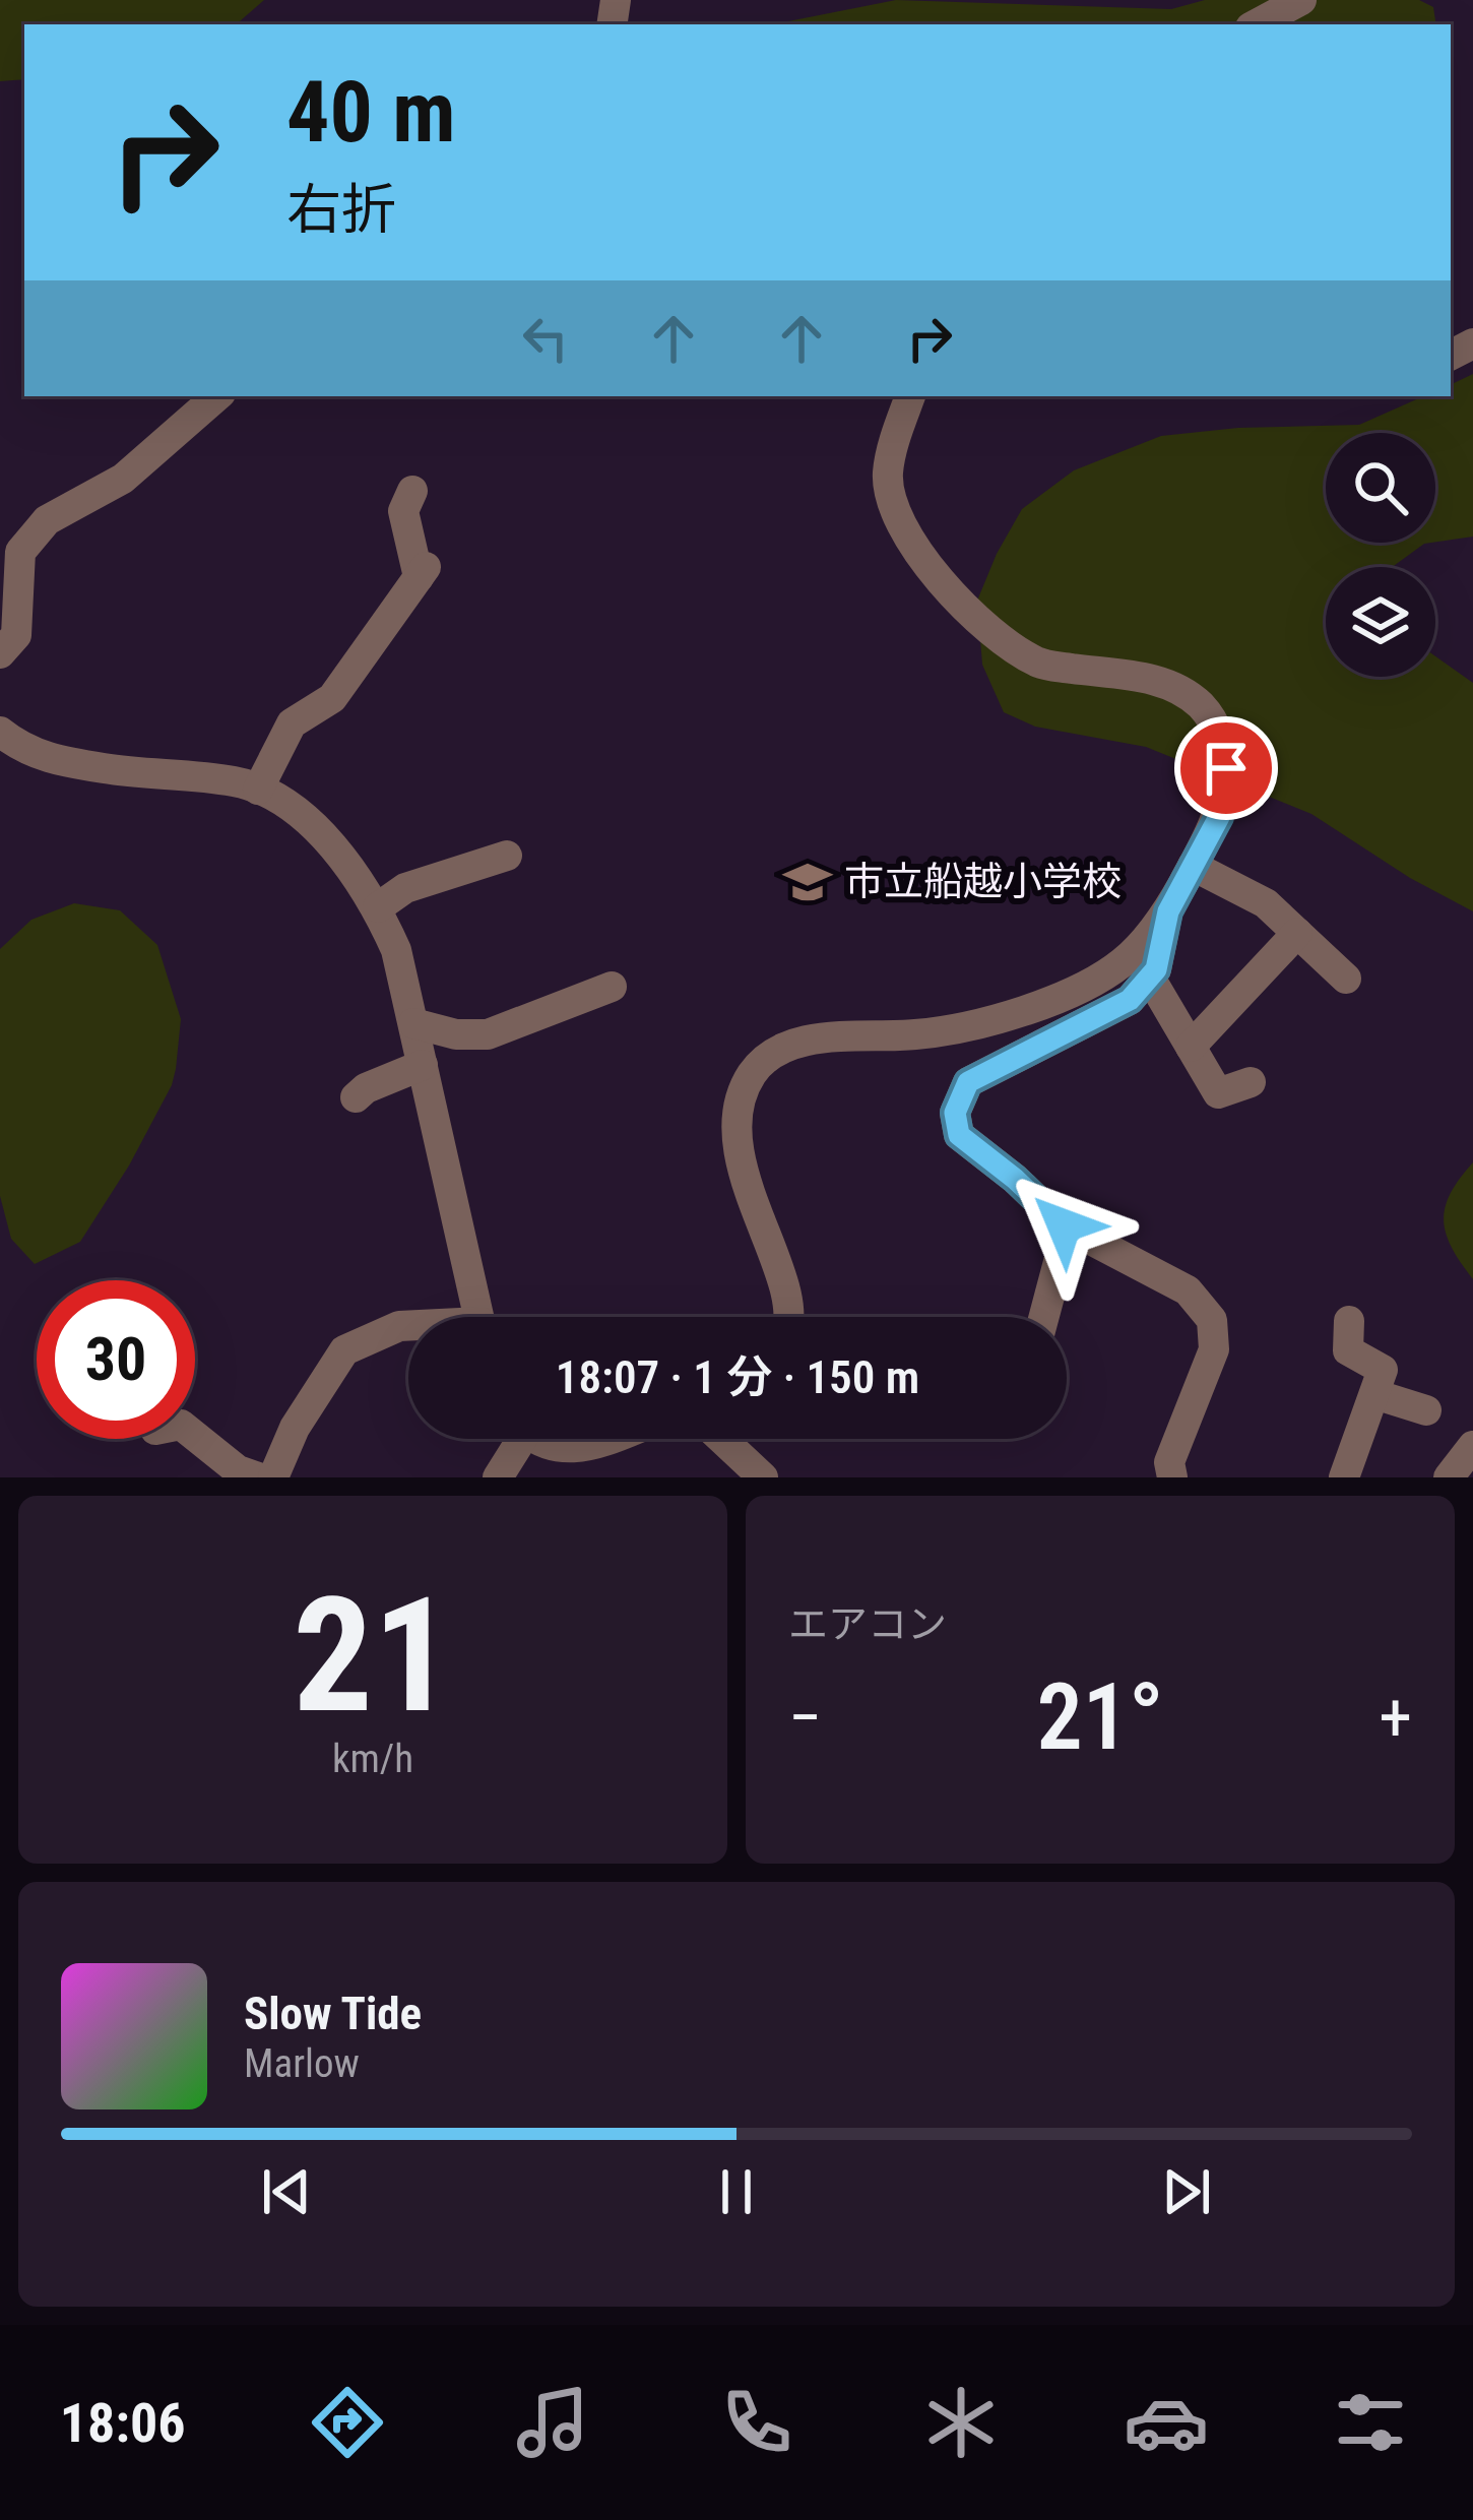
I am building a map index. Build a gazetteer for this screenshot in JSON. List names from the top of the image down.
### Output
{
  "places": {
    "school or university": ["市立船越小学校"]
  },
  "page": {
    "turn": ["40 m", "右折"],
    "limit": "30",
    "trip": "18:07 · 1 分 · 150 m",
    "tile": [
      ["21", "km/h"],
      "エアコン"
    ],
    "heat": ["−", "21°", "+"],
    "song": ["Slow Tide", "Marlow"],
    "tabs": "18:06"
  }
}
